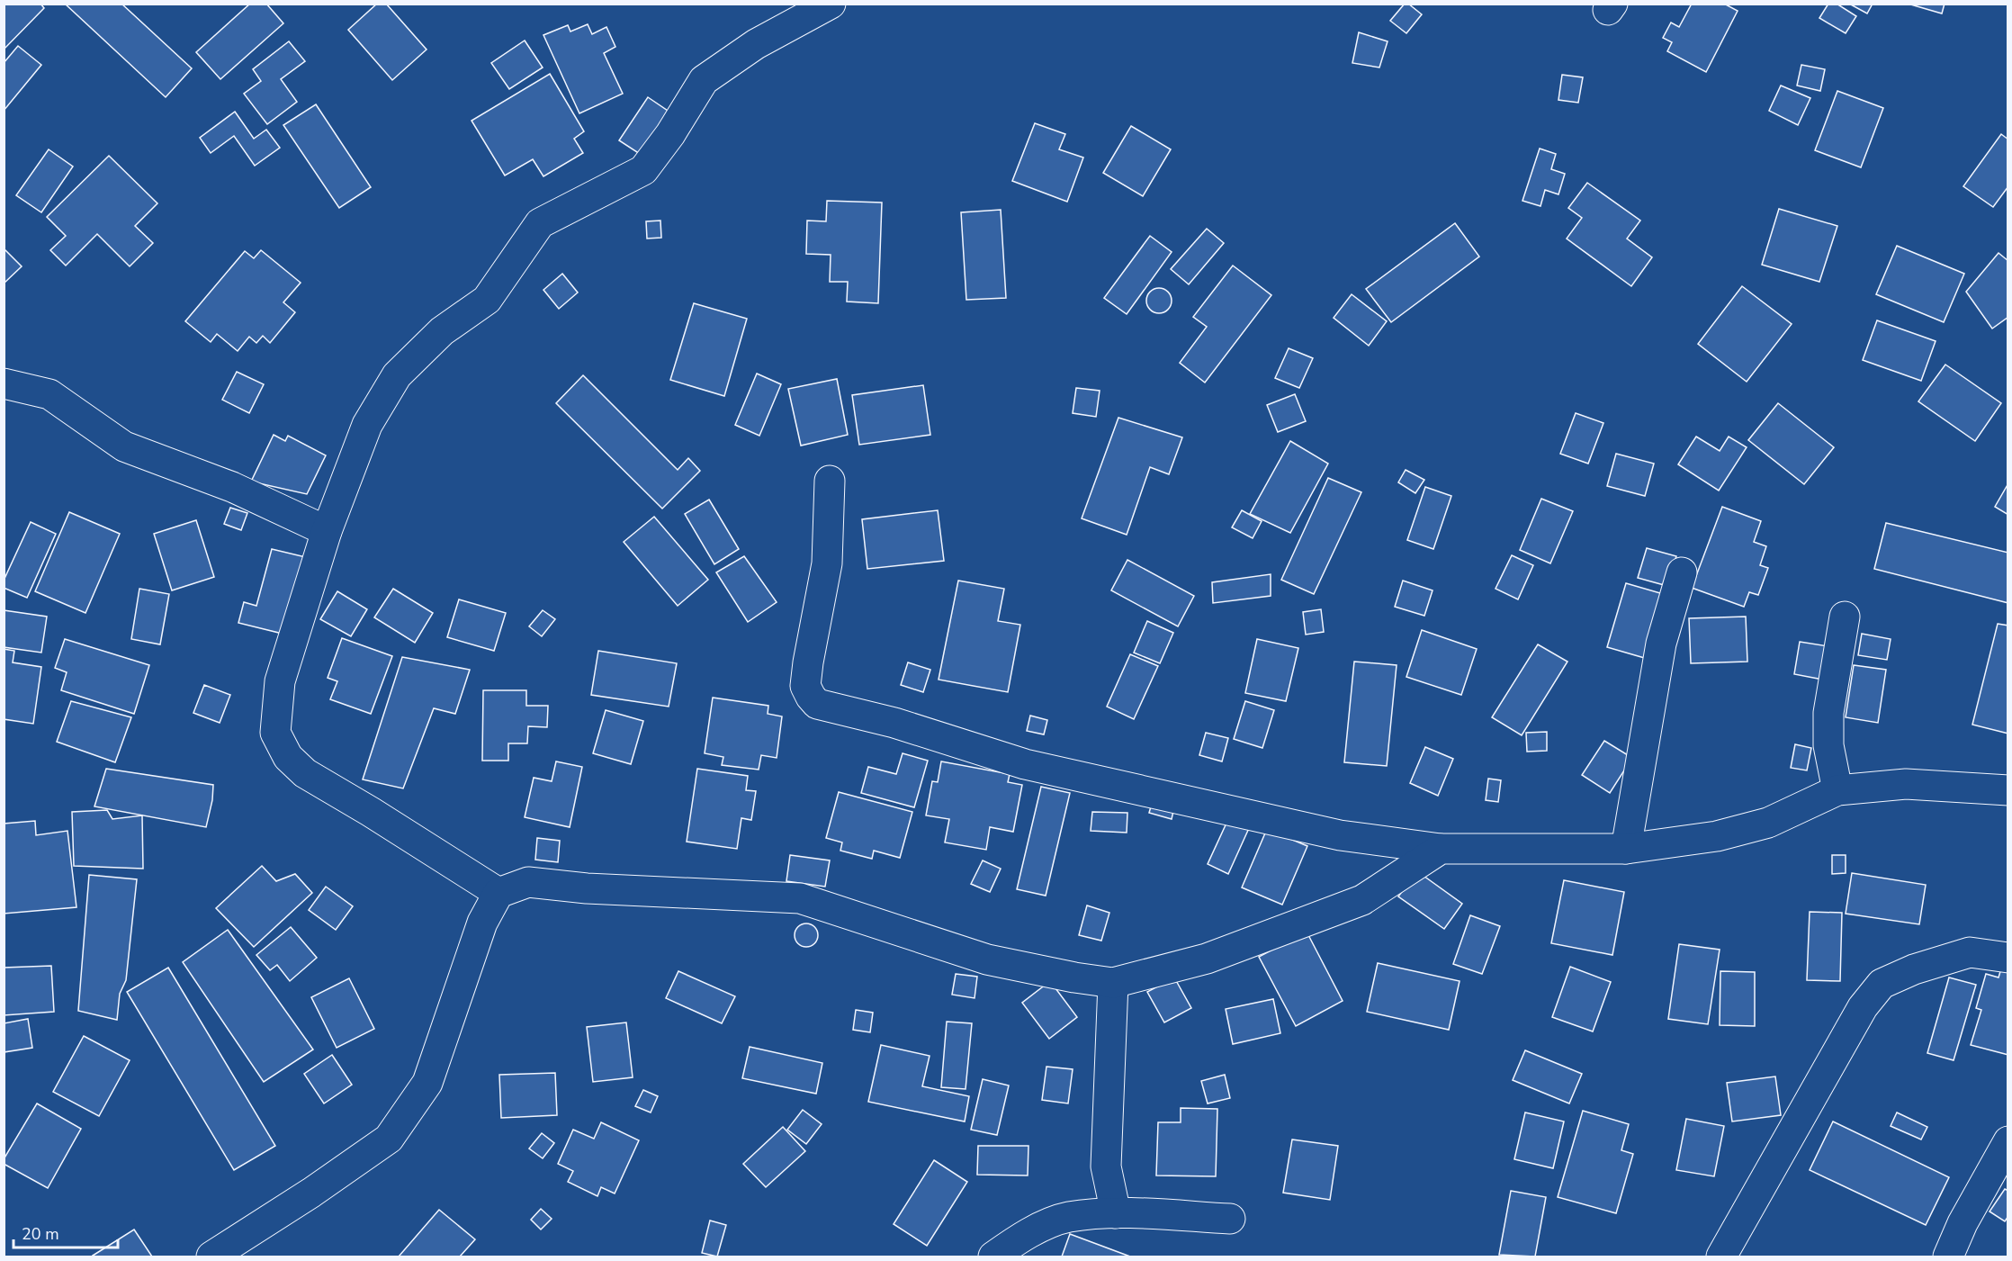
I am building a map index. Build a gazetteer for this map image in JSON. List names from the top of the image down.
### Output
{
  "scale_bar": "20 m"
}
